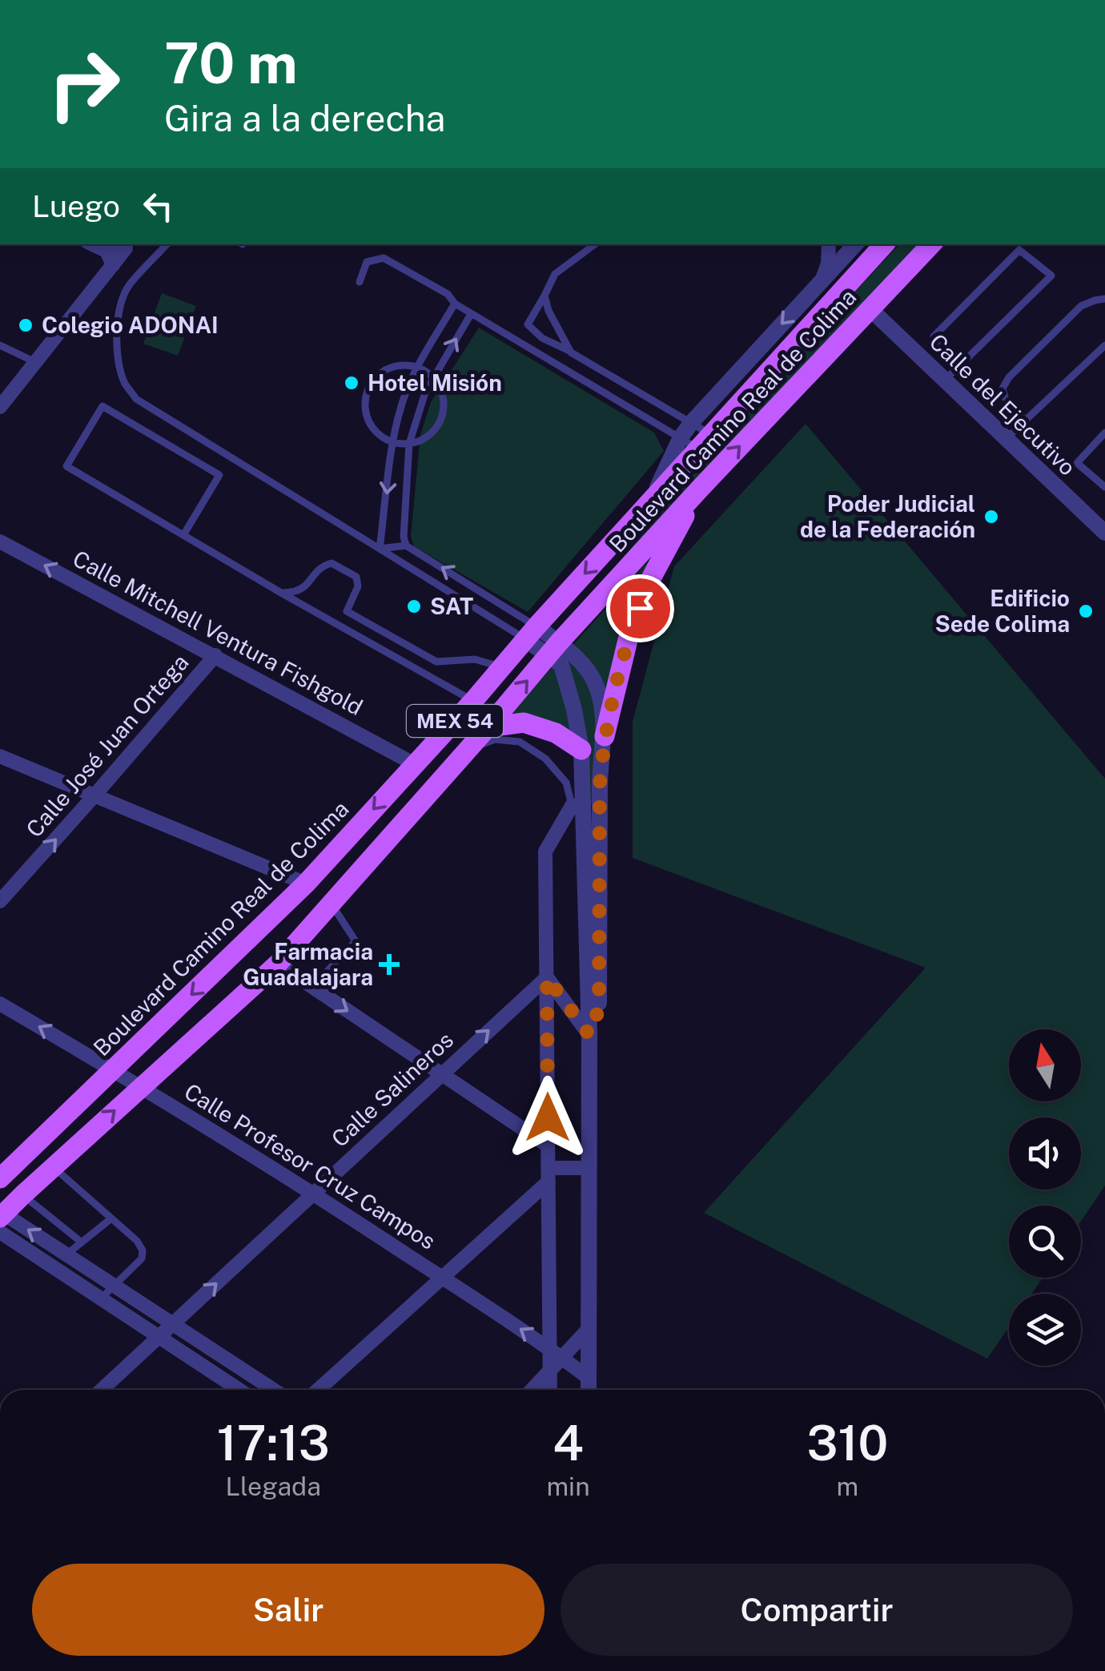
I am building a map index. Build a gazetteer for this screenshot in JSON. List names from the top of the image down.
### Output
{
  "streets": {
    "main road": ["Boulevard Camino Real de Colima", "MEX 54"],
    "street": [
      "Calle del Ejecutivo",
      "Calle Mitchell Ventura Fishgold",
      "Calle José Juan Ortega",
      "Calle Salineros",
      "Calle Profesor Cruz Campos"
    ]
  },
  "crossings": [
    ["Calle del Ejecutivo", "Boulevard Camino Real de Colima"],
    ["Boulevard Camino Real de Colima", "Calle Mitchell Ventura Fishgold"],
    ["Boulevard Camino Real de Colima", "Calle Profesor Cruz Campos"],
    ["Calle Mitchell Ventura Fishgold", "Calle José Juan Ortega"],
    ["Calle Salineros", "Calle Profesor Cruz Campos"]
  ],
  "one_way": [
    "Calle Mitchell Ventura Fishgold",
    "Calle José Juan Ortega",
    "Calle Salineros",
    "Calle Profesor Cruz Campos"
  ],
  "places": {
    "other": [
      "Colegio ADONAI",
      "Hotel Misión",
      "Poder Judicial de la Federación",
      "SAT",
      "Edificio Sede Colima"
    ],
    "health": ["Farmacia Guadalajara"]
  },
  "north": "top",
  "page": {
    "turn": ["70 m", "Gira a la derecha"],
    "then": "Luego",
    "eta": [
      "17:13",
      "Llegada",
      "4",
      "min",
      "310",
      "m"
    ],
    "buttons": ["Salir", "Compartir"]
  }
}
